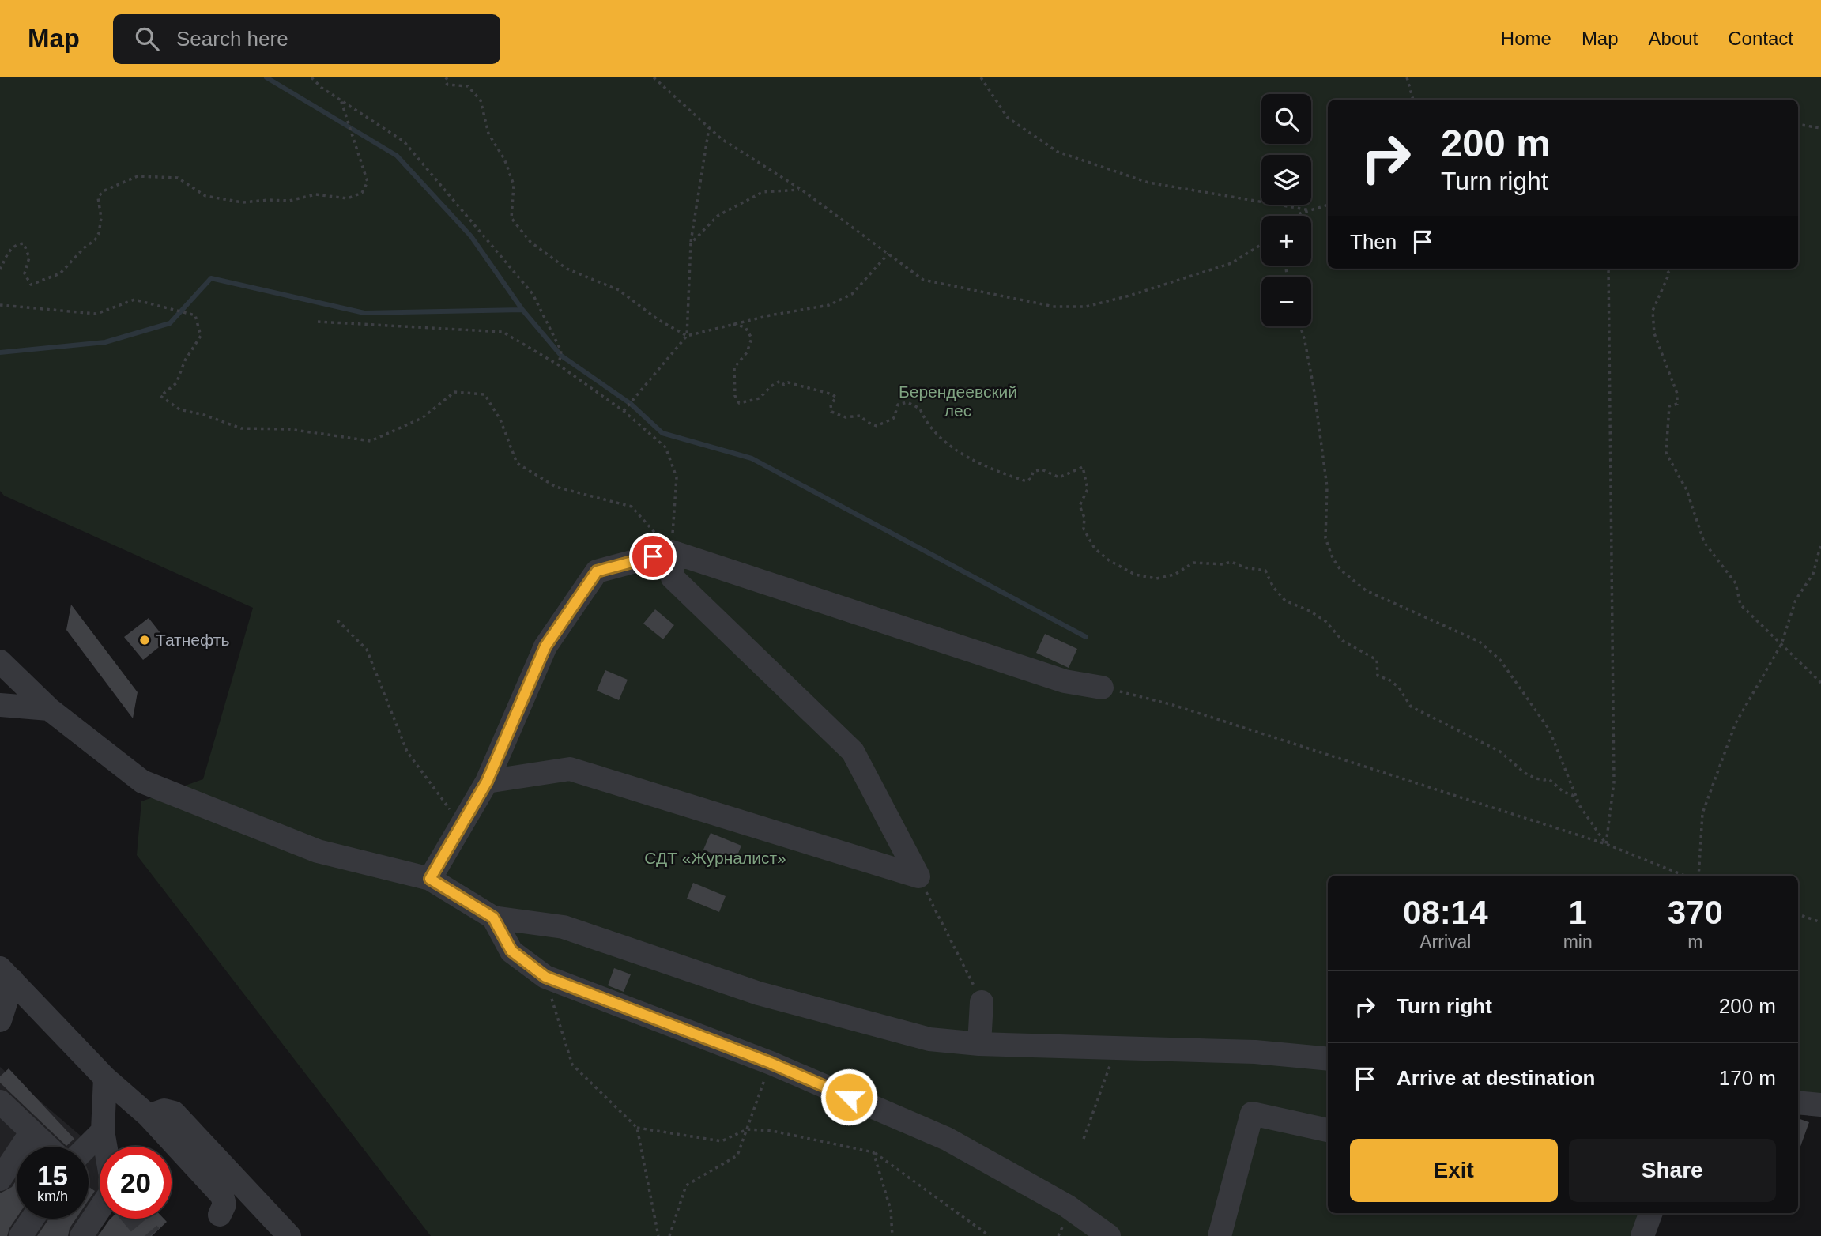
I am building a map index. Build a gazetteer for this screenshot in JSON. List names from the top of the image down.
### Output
{
  "parks": ["Берендеевский лес", "СДТ «Журналист»"],
  "places": ["Татнефть"],
  "page": {
    "header": "Map",
    "search": "Search here",
    "nav": [
      "Home",
      "Map",
      "About",
      "Contact"
    ],
    "map_buttons": ["+", "−"],
    "turn": ["200 m", "Turn right"],
    "then": "Then",
    "eta": [
      "08:14",
      "Arrival",
      "1",
      "min",
      "370",
      "m"
    ],
    "list": [
      {
        "name": "Turn right",
        "value": "200 m"
      },
      {
        "name": "Arrive at destination",
        "value": "170 m"
      }
    ],
    "buttons": ["Exit", "Share"],
    "speed": "15 km/h",
    "limit": "20"
  }
}
